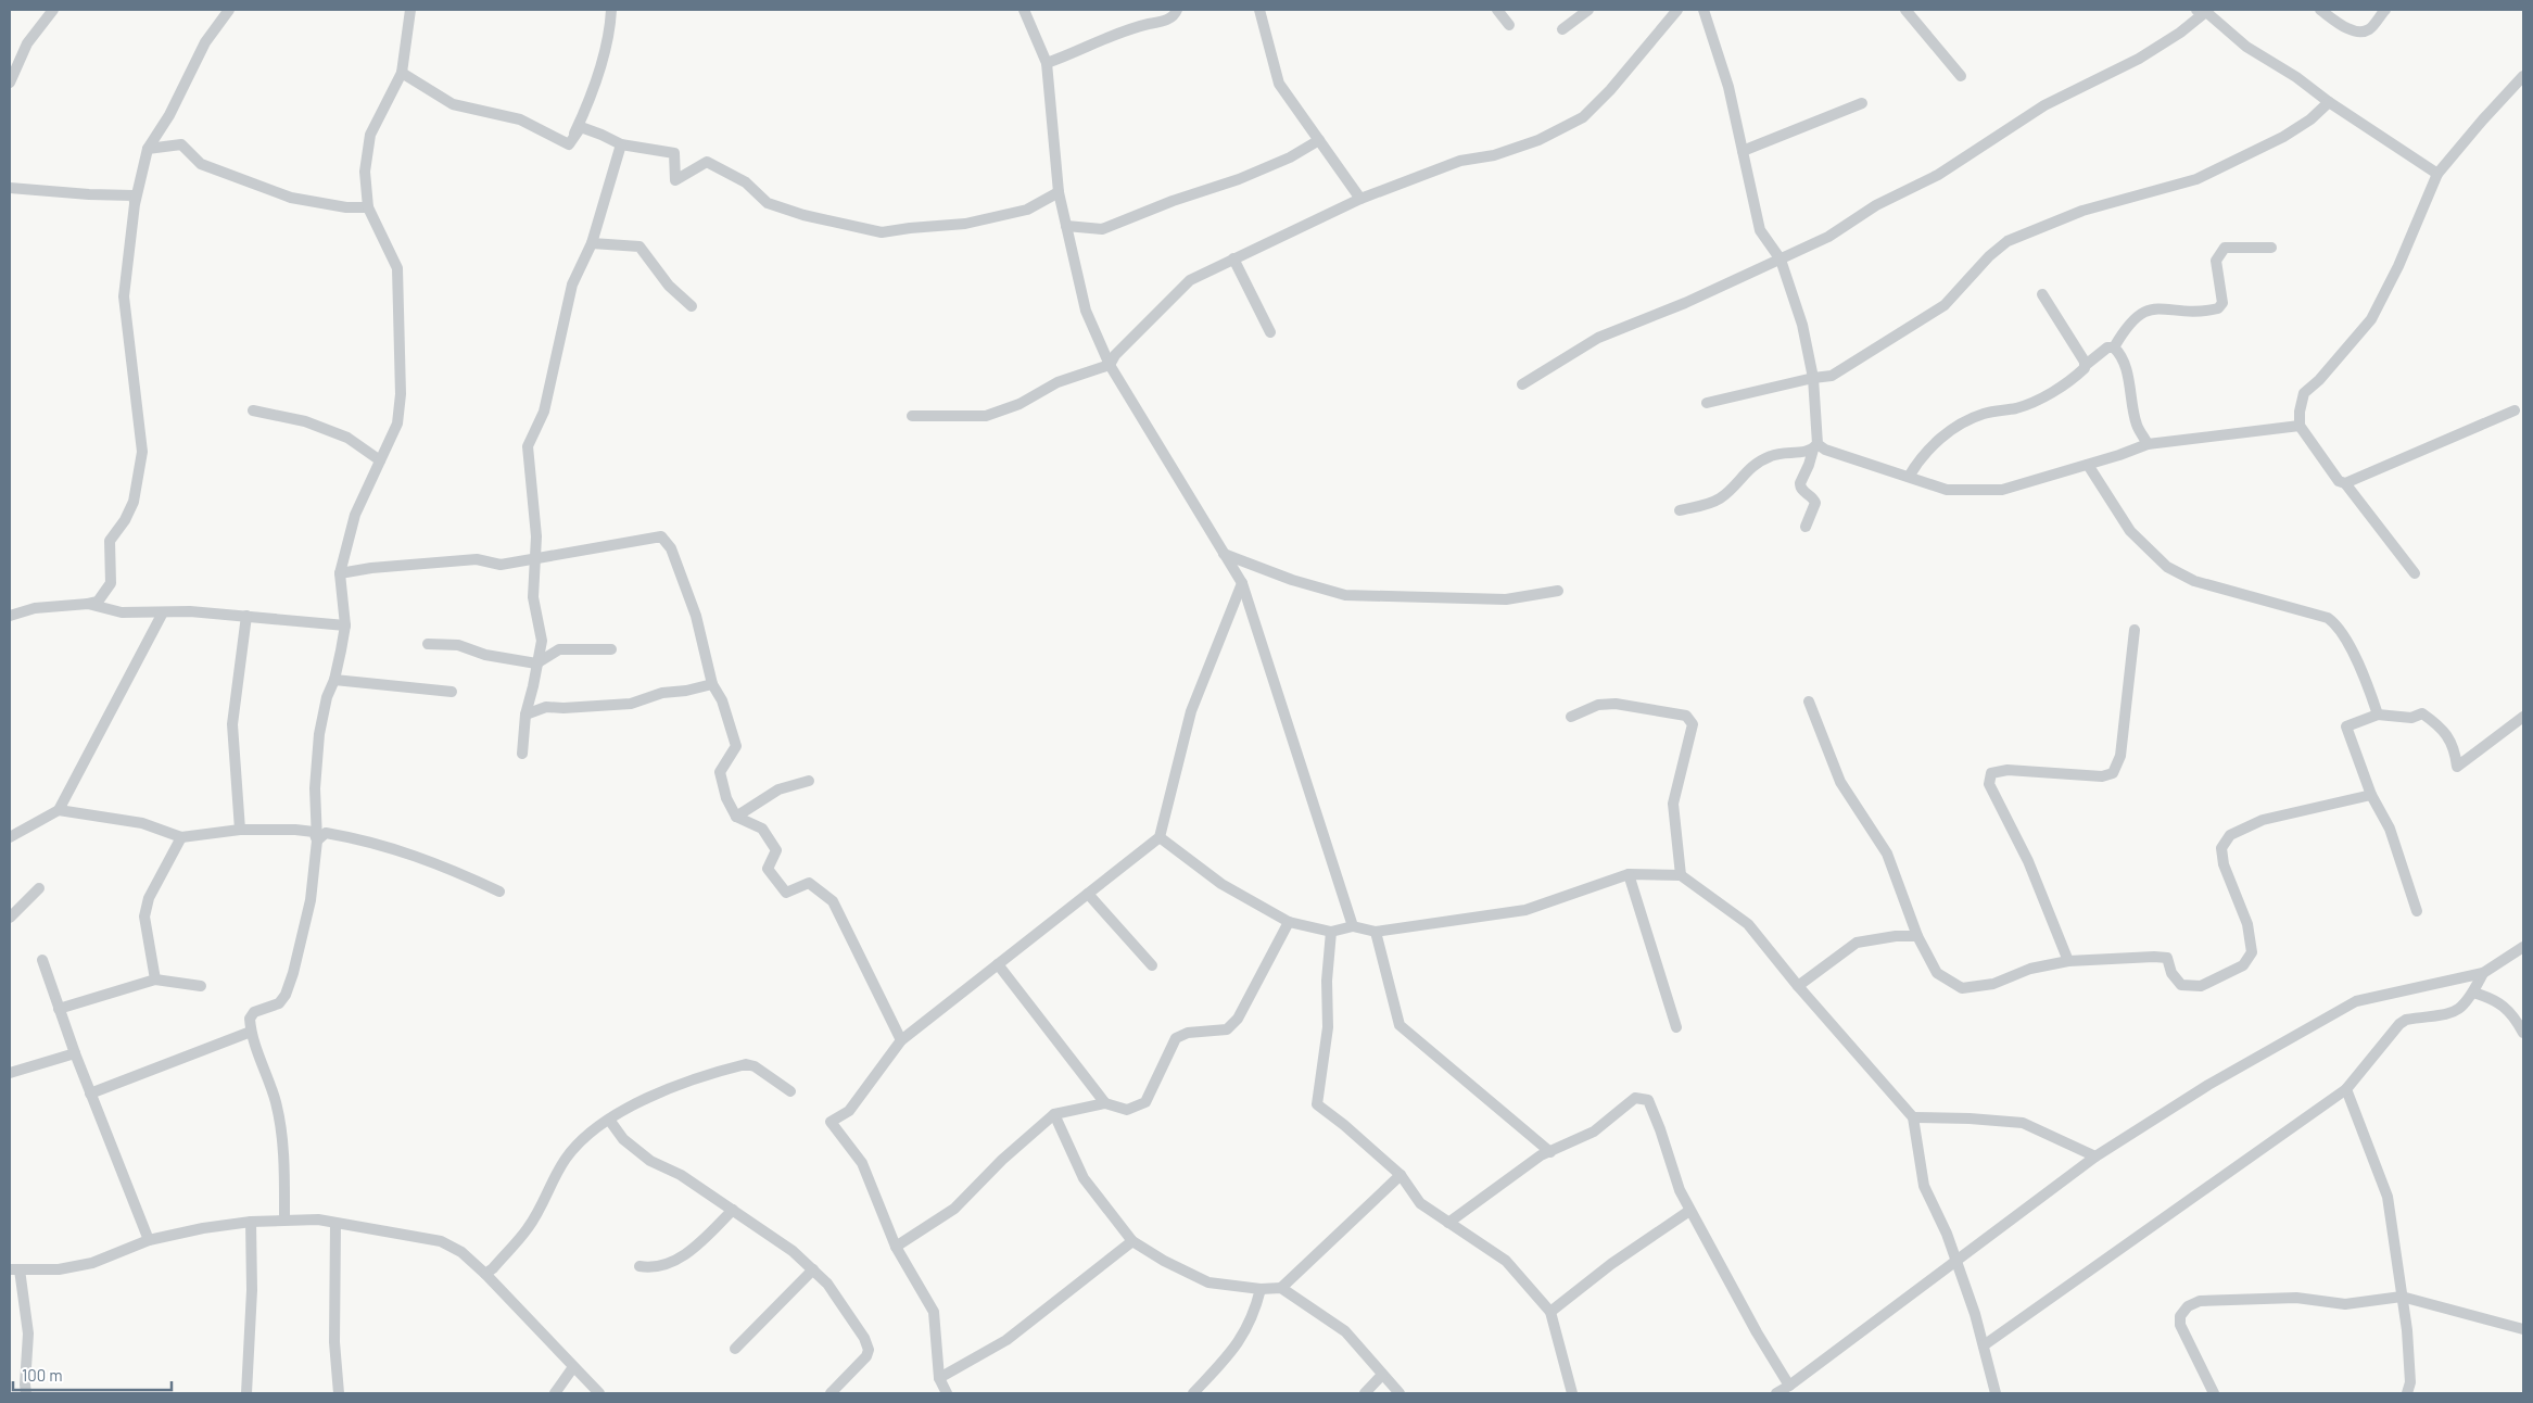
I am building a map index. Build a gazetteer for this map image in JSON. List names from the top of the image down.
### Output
{
  "scale_bar": "100 m"
}
